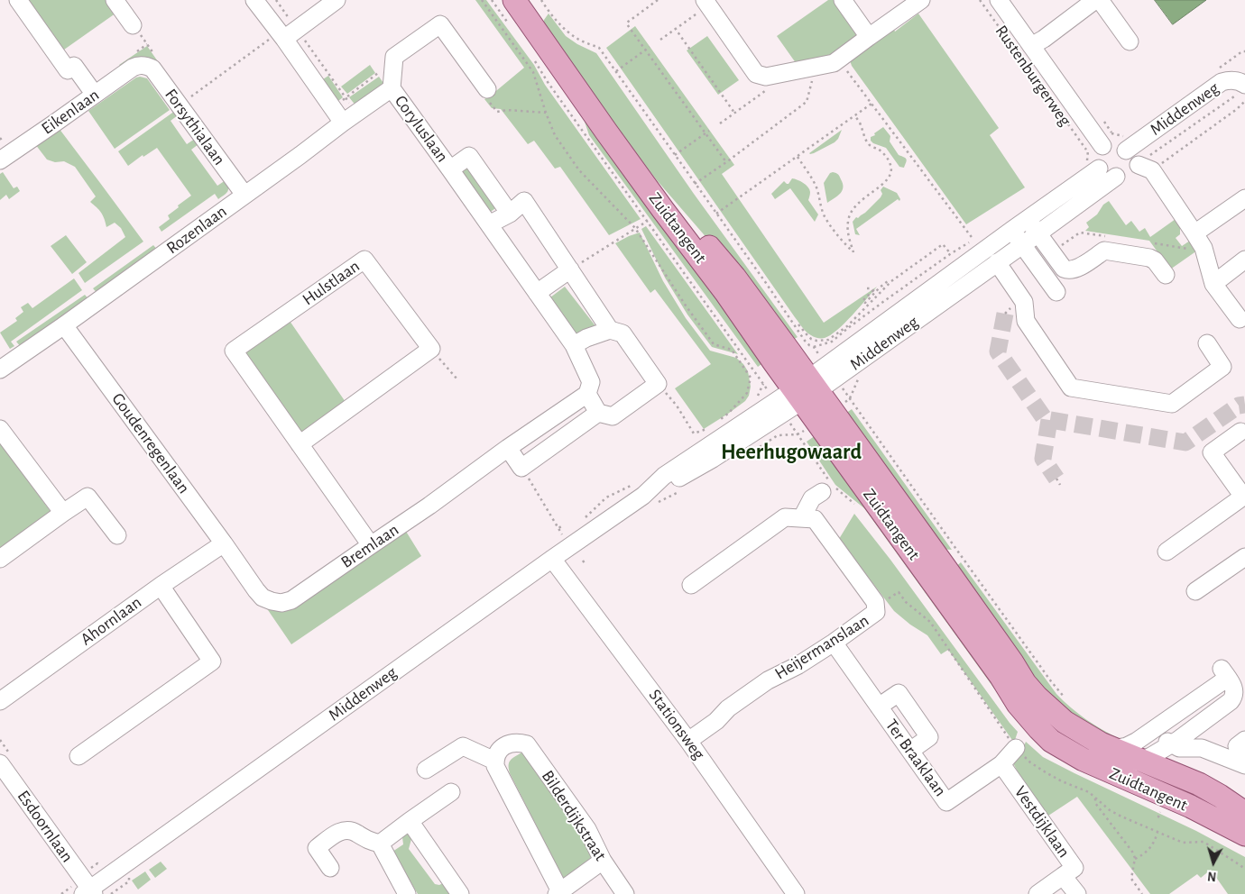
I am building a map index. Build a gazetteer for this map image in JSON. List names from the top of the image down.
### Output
{
  "streets": {
    "main road": ["Zuidtangent"],
    "street": [
      "Rustenburgerweg",
      "Middenweg",
      "Eikenlaan",
      "Forsythialaan",
      "Coryluslaan",
      "Rozenlaan",
      "Hulstlaan",
      "Goudenregenlaan",
      "Bremlaan",
      "Ahornlaan",
      "Heijermanslaan",
      "Stationsweg",
      "Ter Braaklaan",
      "Bilderdijkstraat",
      "Vestdijklaan",
      "Esdoornlaan"
    ]
  },
  "crossings": [
    ["Middenweg", "Zuidtangent"],
    ["Middenweg", "Stationsweg"],
    ["Middenweg", "Esdoornlaan"],
    ["Eikenlaan", "Forsythialaan"],
    ["Forsythialaan", "Rozenlaan"],
    ["Coryluslaan", "Rozenlaan"],
    ["Rozenlaan", "Goudenregenlaan"],
    ["Hulstlaan", "Bremlaan"],
    ["Goudenregenlaan", "Bremlaan"],
    ["Goudenregenlaan", "Ahornlaan"],
    ["Heijermanslaan", "Stationsweg"],
    ["Heijermanslaan", "Ter Braaklaan"],
    ["Ter Braaklaan", "Vestdijklaan"]
  ],
  "districts": ["Heerhugowaard"],
  "north": "bottom"
}
